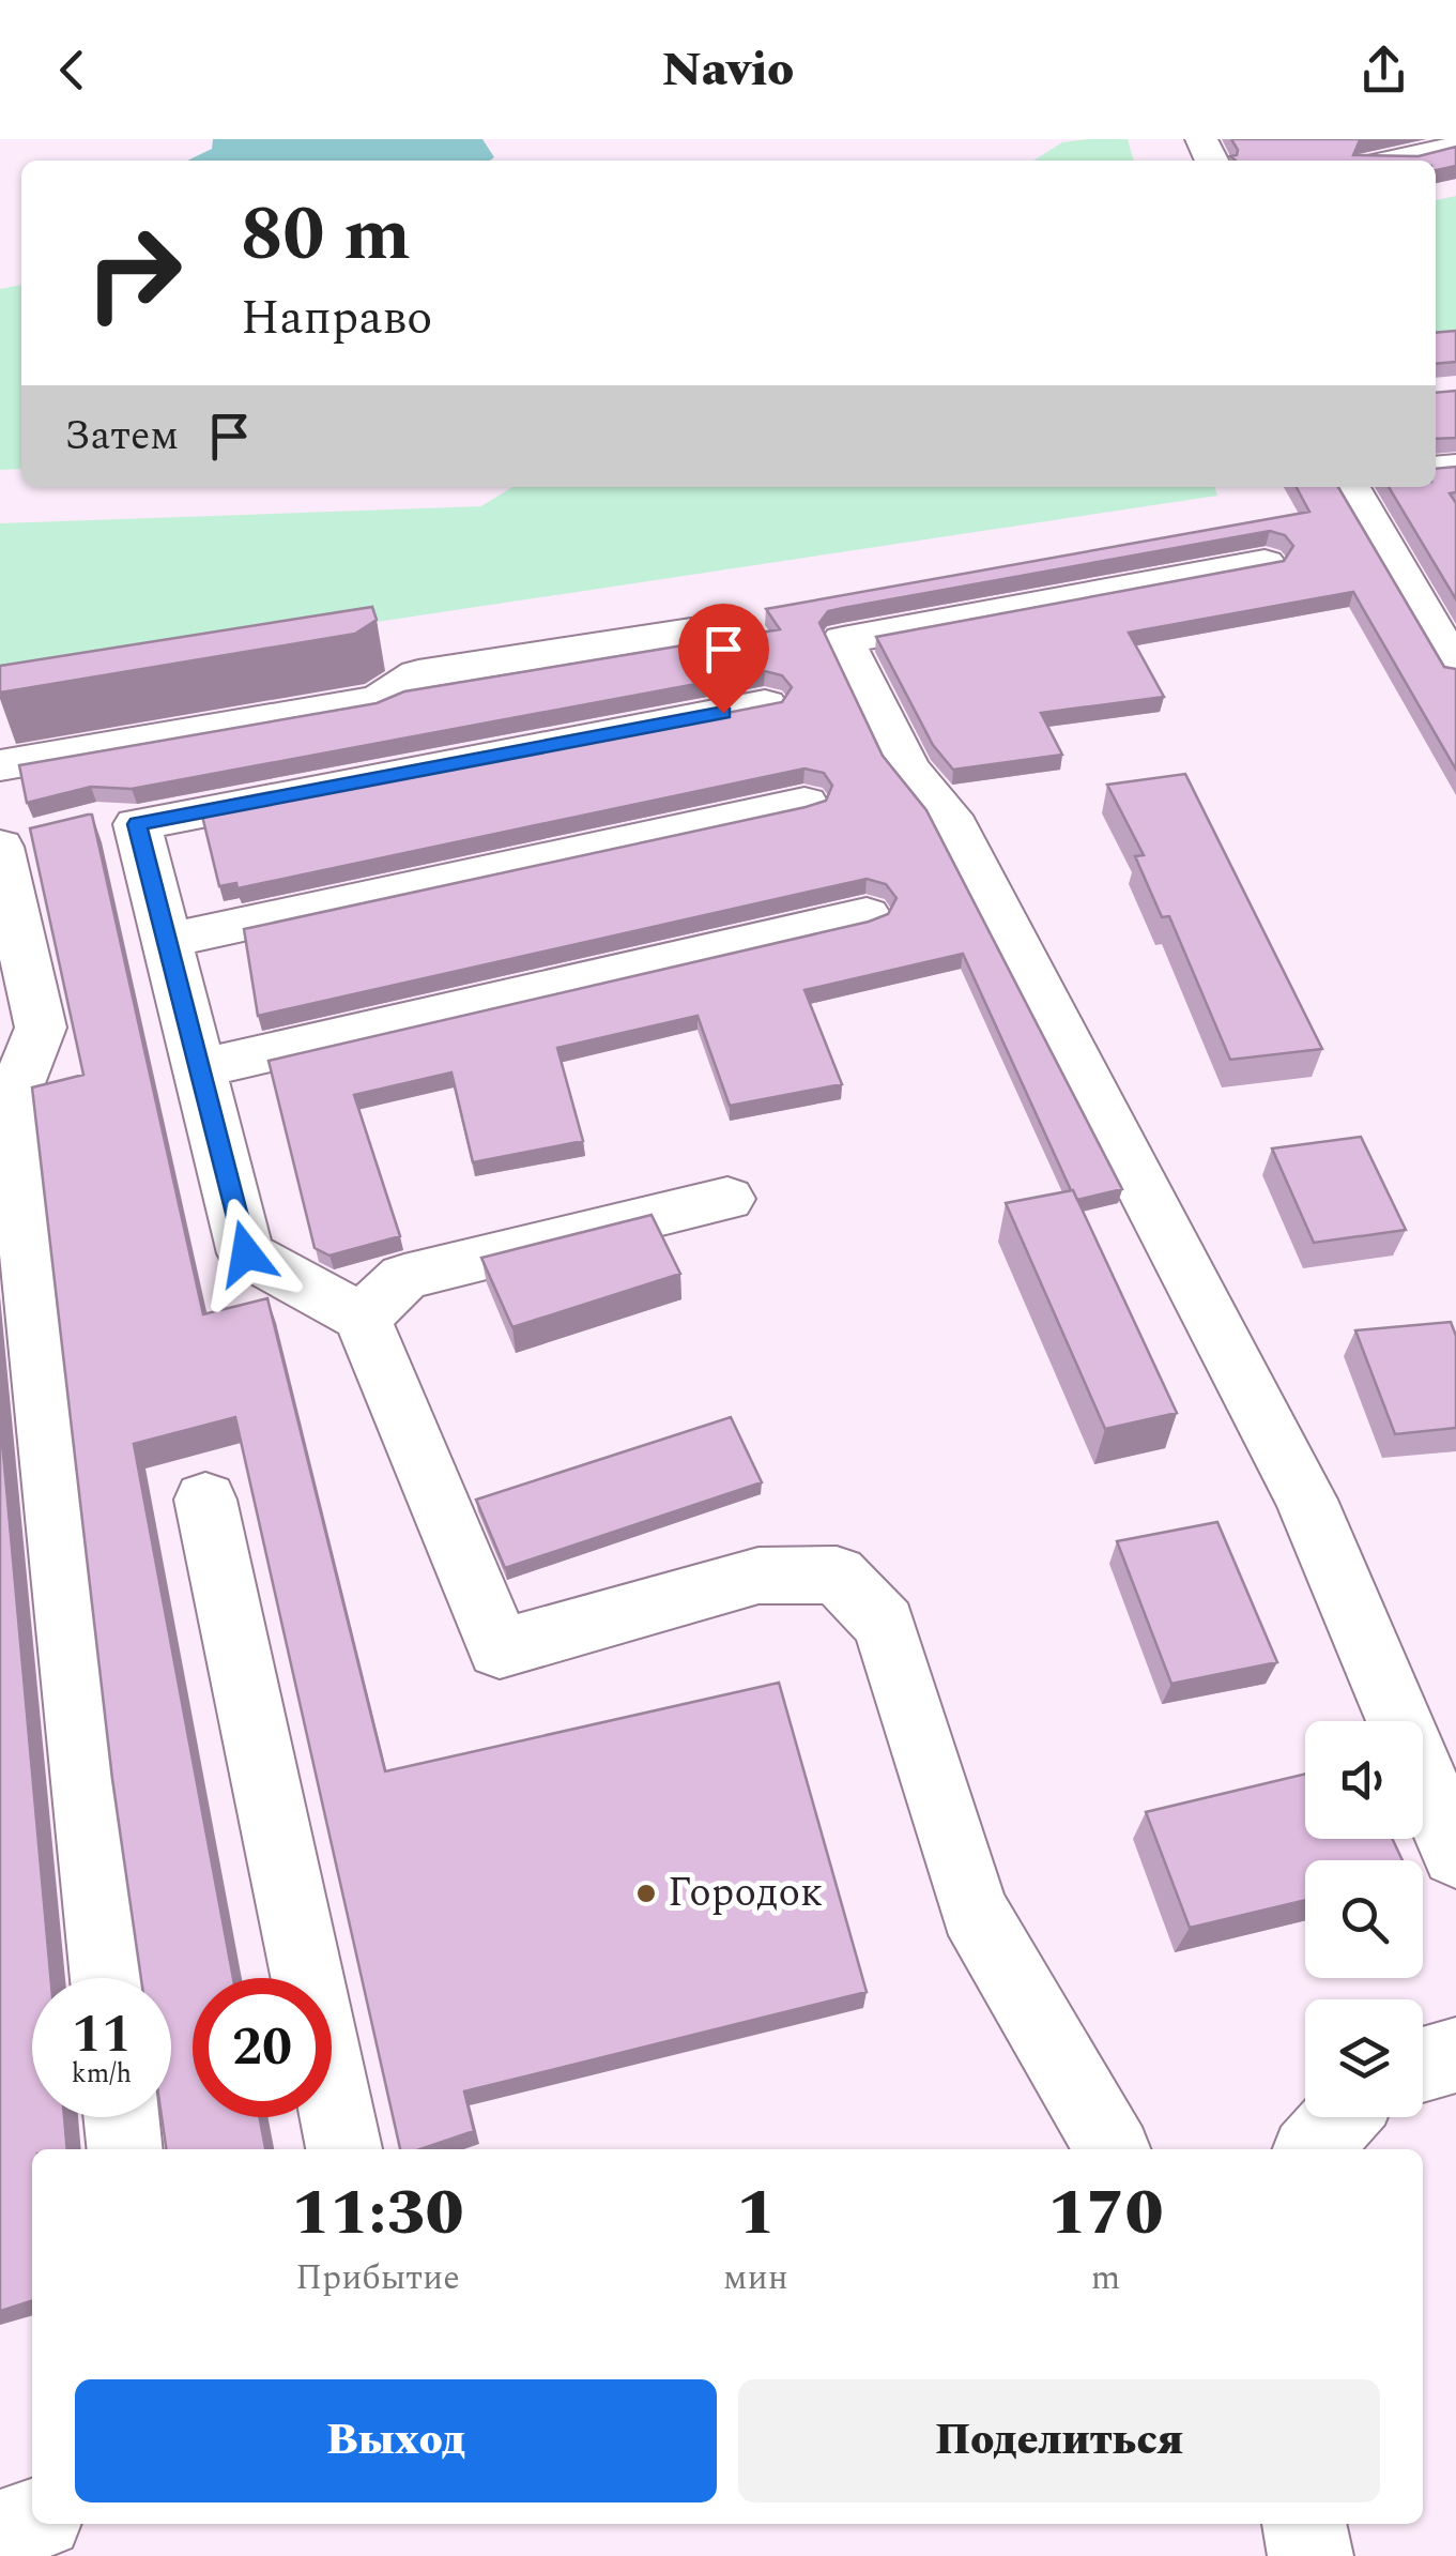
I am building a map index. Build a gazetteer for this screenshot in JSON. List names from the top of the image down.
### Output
{
  "places": ["Городок"],
  "page": {
    "header": "Navio",
    "turn": ["80 m", "Направо"],
    "then": "Затем",
    "speed": "11 km/h",
    "limit": "20",
    "eta": [
      "11:30",
      "Прибытие",
      "1",
      "мин",
      "170",
      "m"
    ],
    "buttons": ["Выход", "Поделиться"]
  }
}
